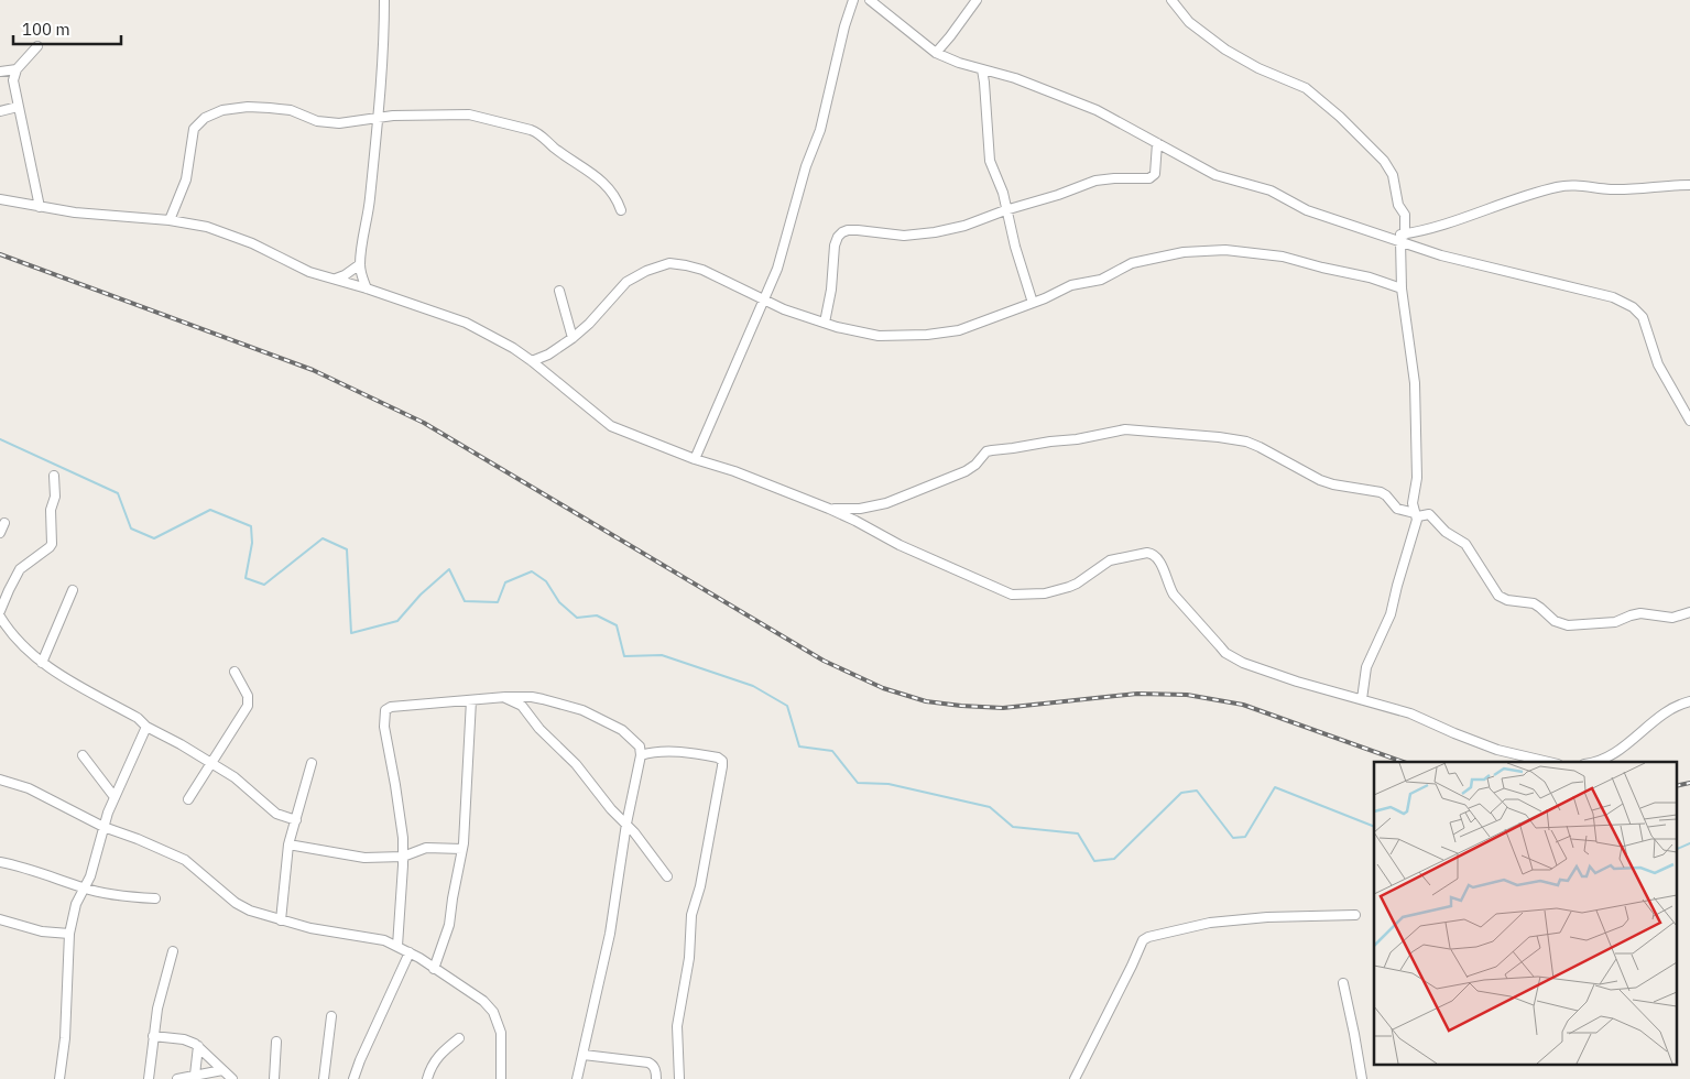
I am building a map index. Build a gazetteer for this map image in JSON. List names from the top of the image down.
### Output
{
  "scale_bar": "100 m"
}
